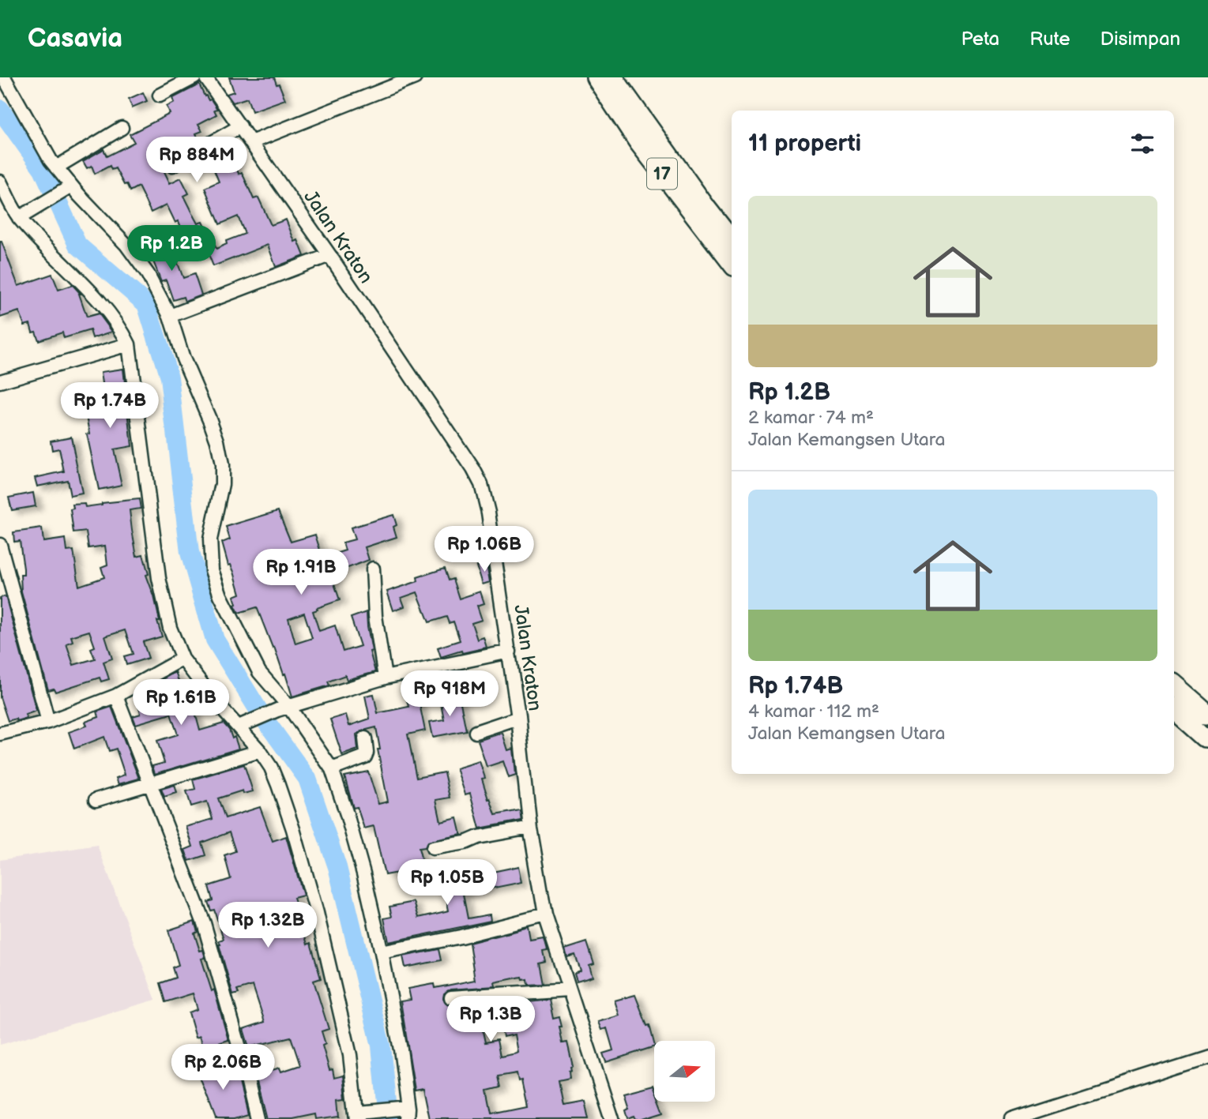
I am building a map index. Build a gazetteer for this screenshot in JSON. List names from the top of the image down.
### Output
{
  "streets": {
    "highway": ["17"],
    "street": ["Jalan Kraton"]
  },
  "north": "right",
  "page": {
    "header": "Casavia",
    "nav": ["Peta", "Rute", "Disimpan"],
    "heading": "11 properti",
    "price": [
      "Rp 884M",
      "Rp 1.2B",
      "Rp 1.74B",
      "Rp 1.06B",
      "Rp 1.91B",
      "Rp 918M",
      "Rp 1.61B",
      "Rp 1.05B",
      "Rp 1.32B",
      "Rp 1.3B",
      "Rp 2.06B"
    ],
    "list": [
      {
        "name": "Rp 1.2B",
        "note": "2 kamar · 74 m² · Jalan Kemangsen Utara"
      },
      {
        "name": "Rp 1.74B",
        "note": "4 kamar · 112 m² · Jalan Kemangsen Utara"
      }
    ]
  }
}
